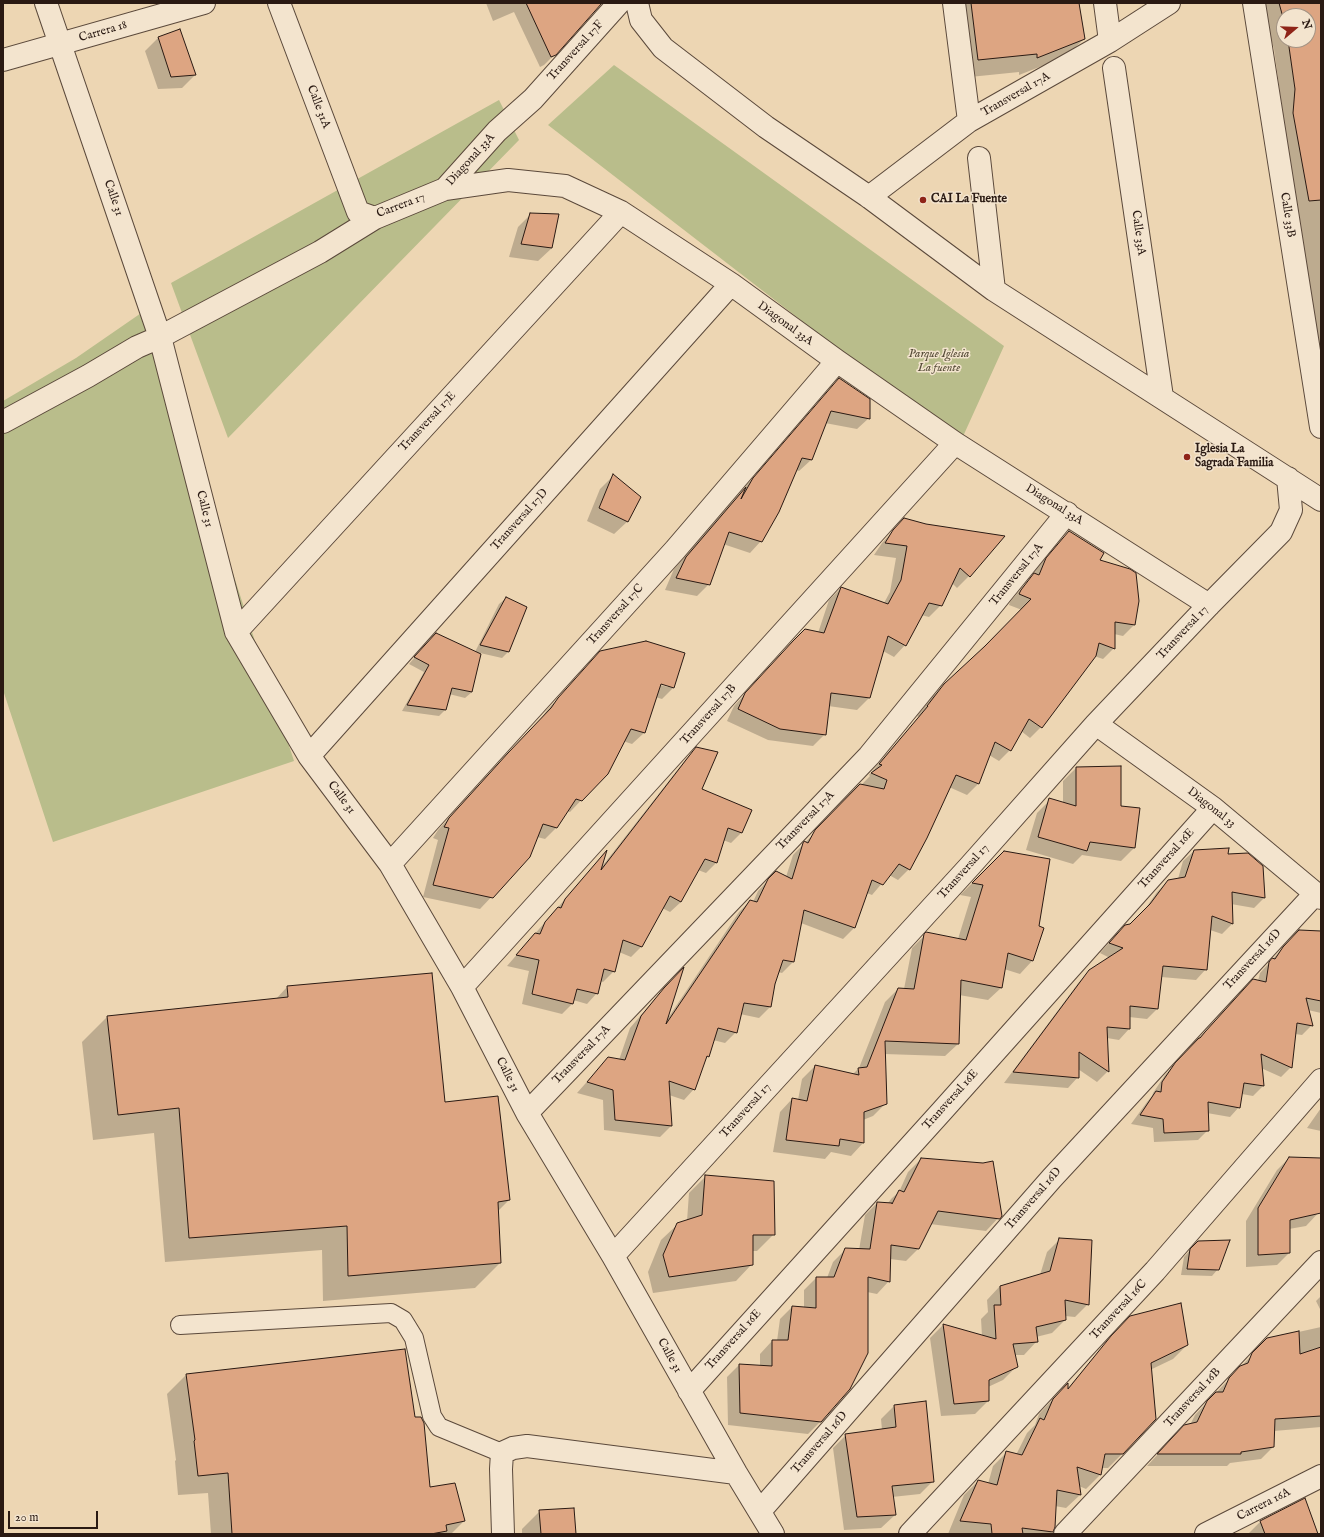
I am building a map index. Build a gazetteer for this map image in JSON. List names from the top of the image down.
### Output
{
  "streets": {
    "street": [
      "Carrera 18",
      "Transversal 17F",
      "Transversal 17A",
      "Calle 31A",
      "Diagonal 33A",
      "Calle 31",
      "Carrera 17",
      "Calle 33B",
      "Calle 33A",
      "Transversal 17E",
      "Transversal 17D",
      "Transversal 17C",
      "Transversal 17",
      "Transversal 17B",
      "Diagonal 33",
      "Transversal 16E",
      "Transversal 16D",
      "Transversal 16C",
      "Transversal 16B",
      "Carrera 16A"
    ]
  },
  "crossings": [
    ["Carrera 18", "Calle 31"],
    ["Transversal 17F", "Diagonal 33A"],
    ["Transversal 17A", "Diagonal 33A"],
    ["Transversal 17A", "Calle 31"],
    ["Calle 31A", "Carrera 17"],
    ["Diagonal 33A", "Carrera 17"],
    ["Diagonal 33A", "Transversal 17E"],
    ["Diagonal 33A", "Transversal 17D"],
    ["Diagonal 33A", "Transversal 17C"],
    ["Diagonal 33A", "Transversal 17"],
    ["Diagonal 33A", "Transversal 17B"],
    ["Calle 31", "Carrera 17"],
    ["Calle 31", "Transversal 17E"],
    ["Calle 31", "Transversal 17D"],
    ["Calle 31", "Transversal 17C"],
    ["Calle 31", "Transversal 17"],
    ["Calle 31", "Transversal 17B"],
    ["Calle 31", "Transversal 16E"],
    ["Calle 31", "Transversal 16D"],
    ["Transversal 17", "Diagonal 33"],
    ["Diagonal 33", "Transversal 16E"],
    ["Diagonal 33", "Transversal 16D"]
  ],
  "parks": ["Parque Iglesia La fuente"],
  "places": ["CAI La Fuente", "Iglesia La Sagrada Familia"],
  "scale_bar": "20 m",
  "north": "right"
}
